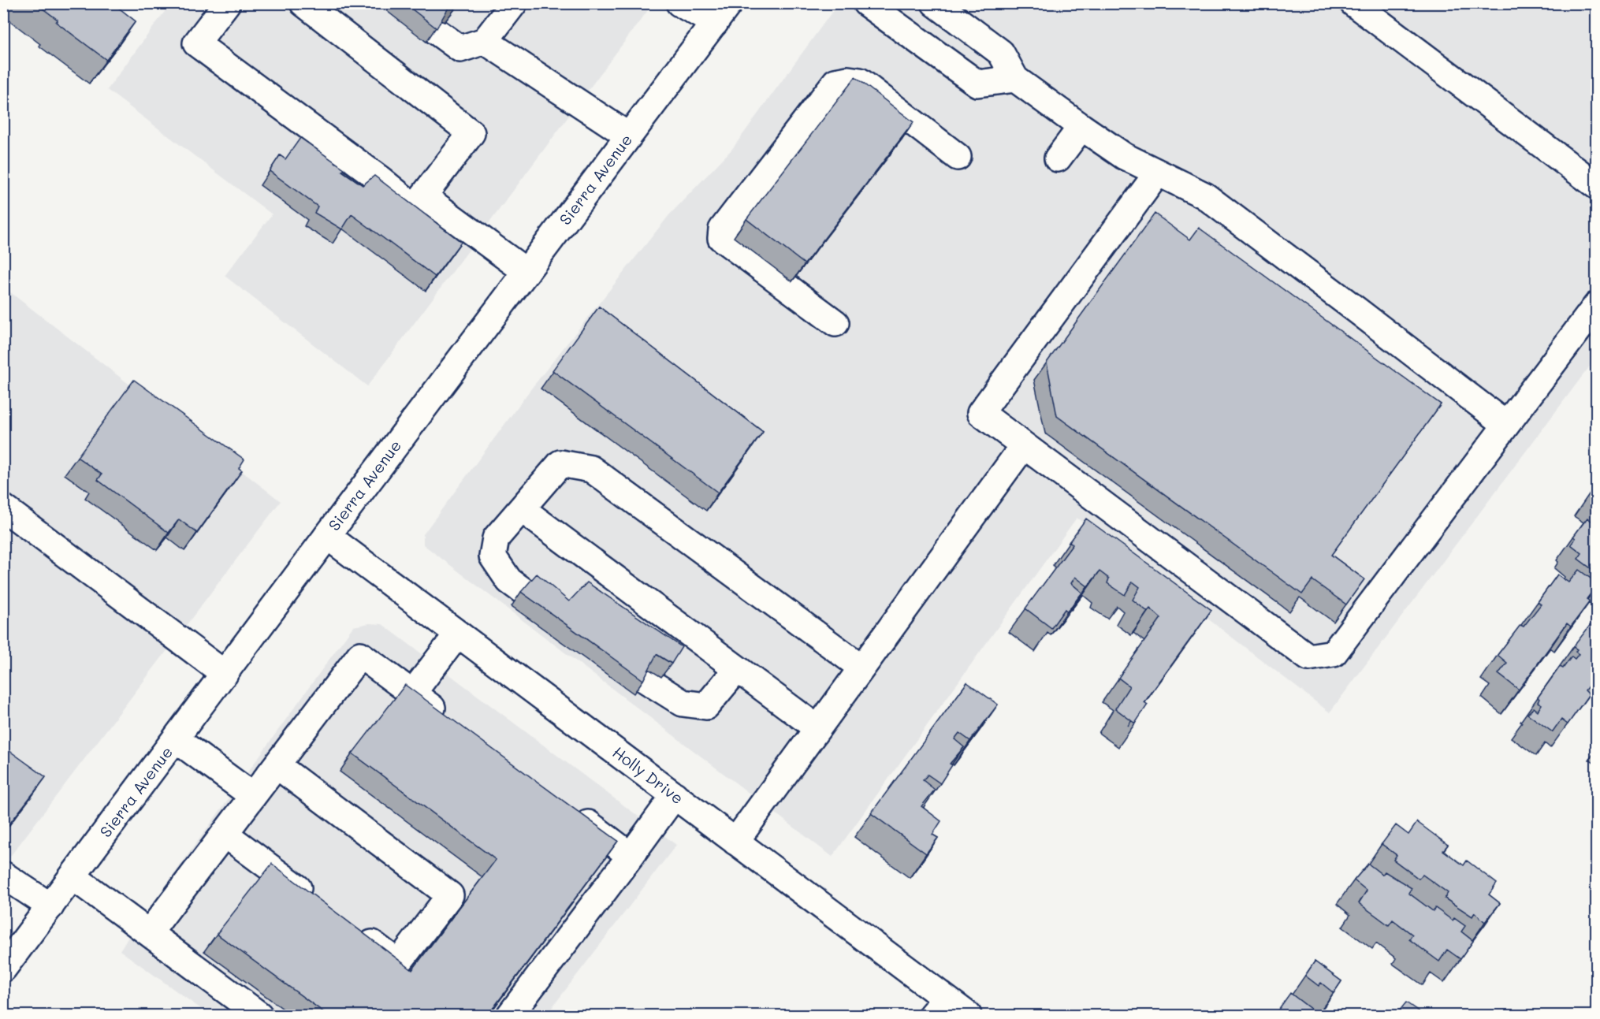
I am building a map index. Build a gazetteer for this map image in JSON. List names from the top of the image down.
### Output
{
  "streets": {
    "main road": ["Sierra Avenue", "Holly Drive"]
  },
  "crossings": [
    ["Sierra Avenue", "Holly Drive"]
  ]
}
